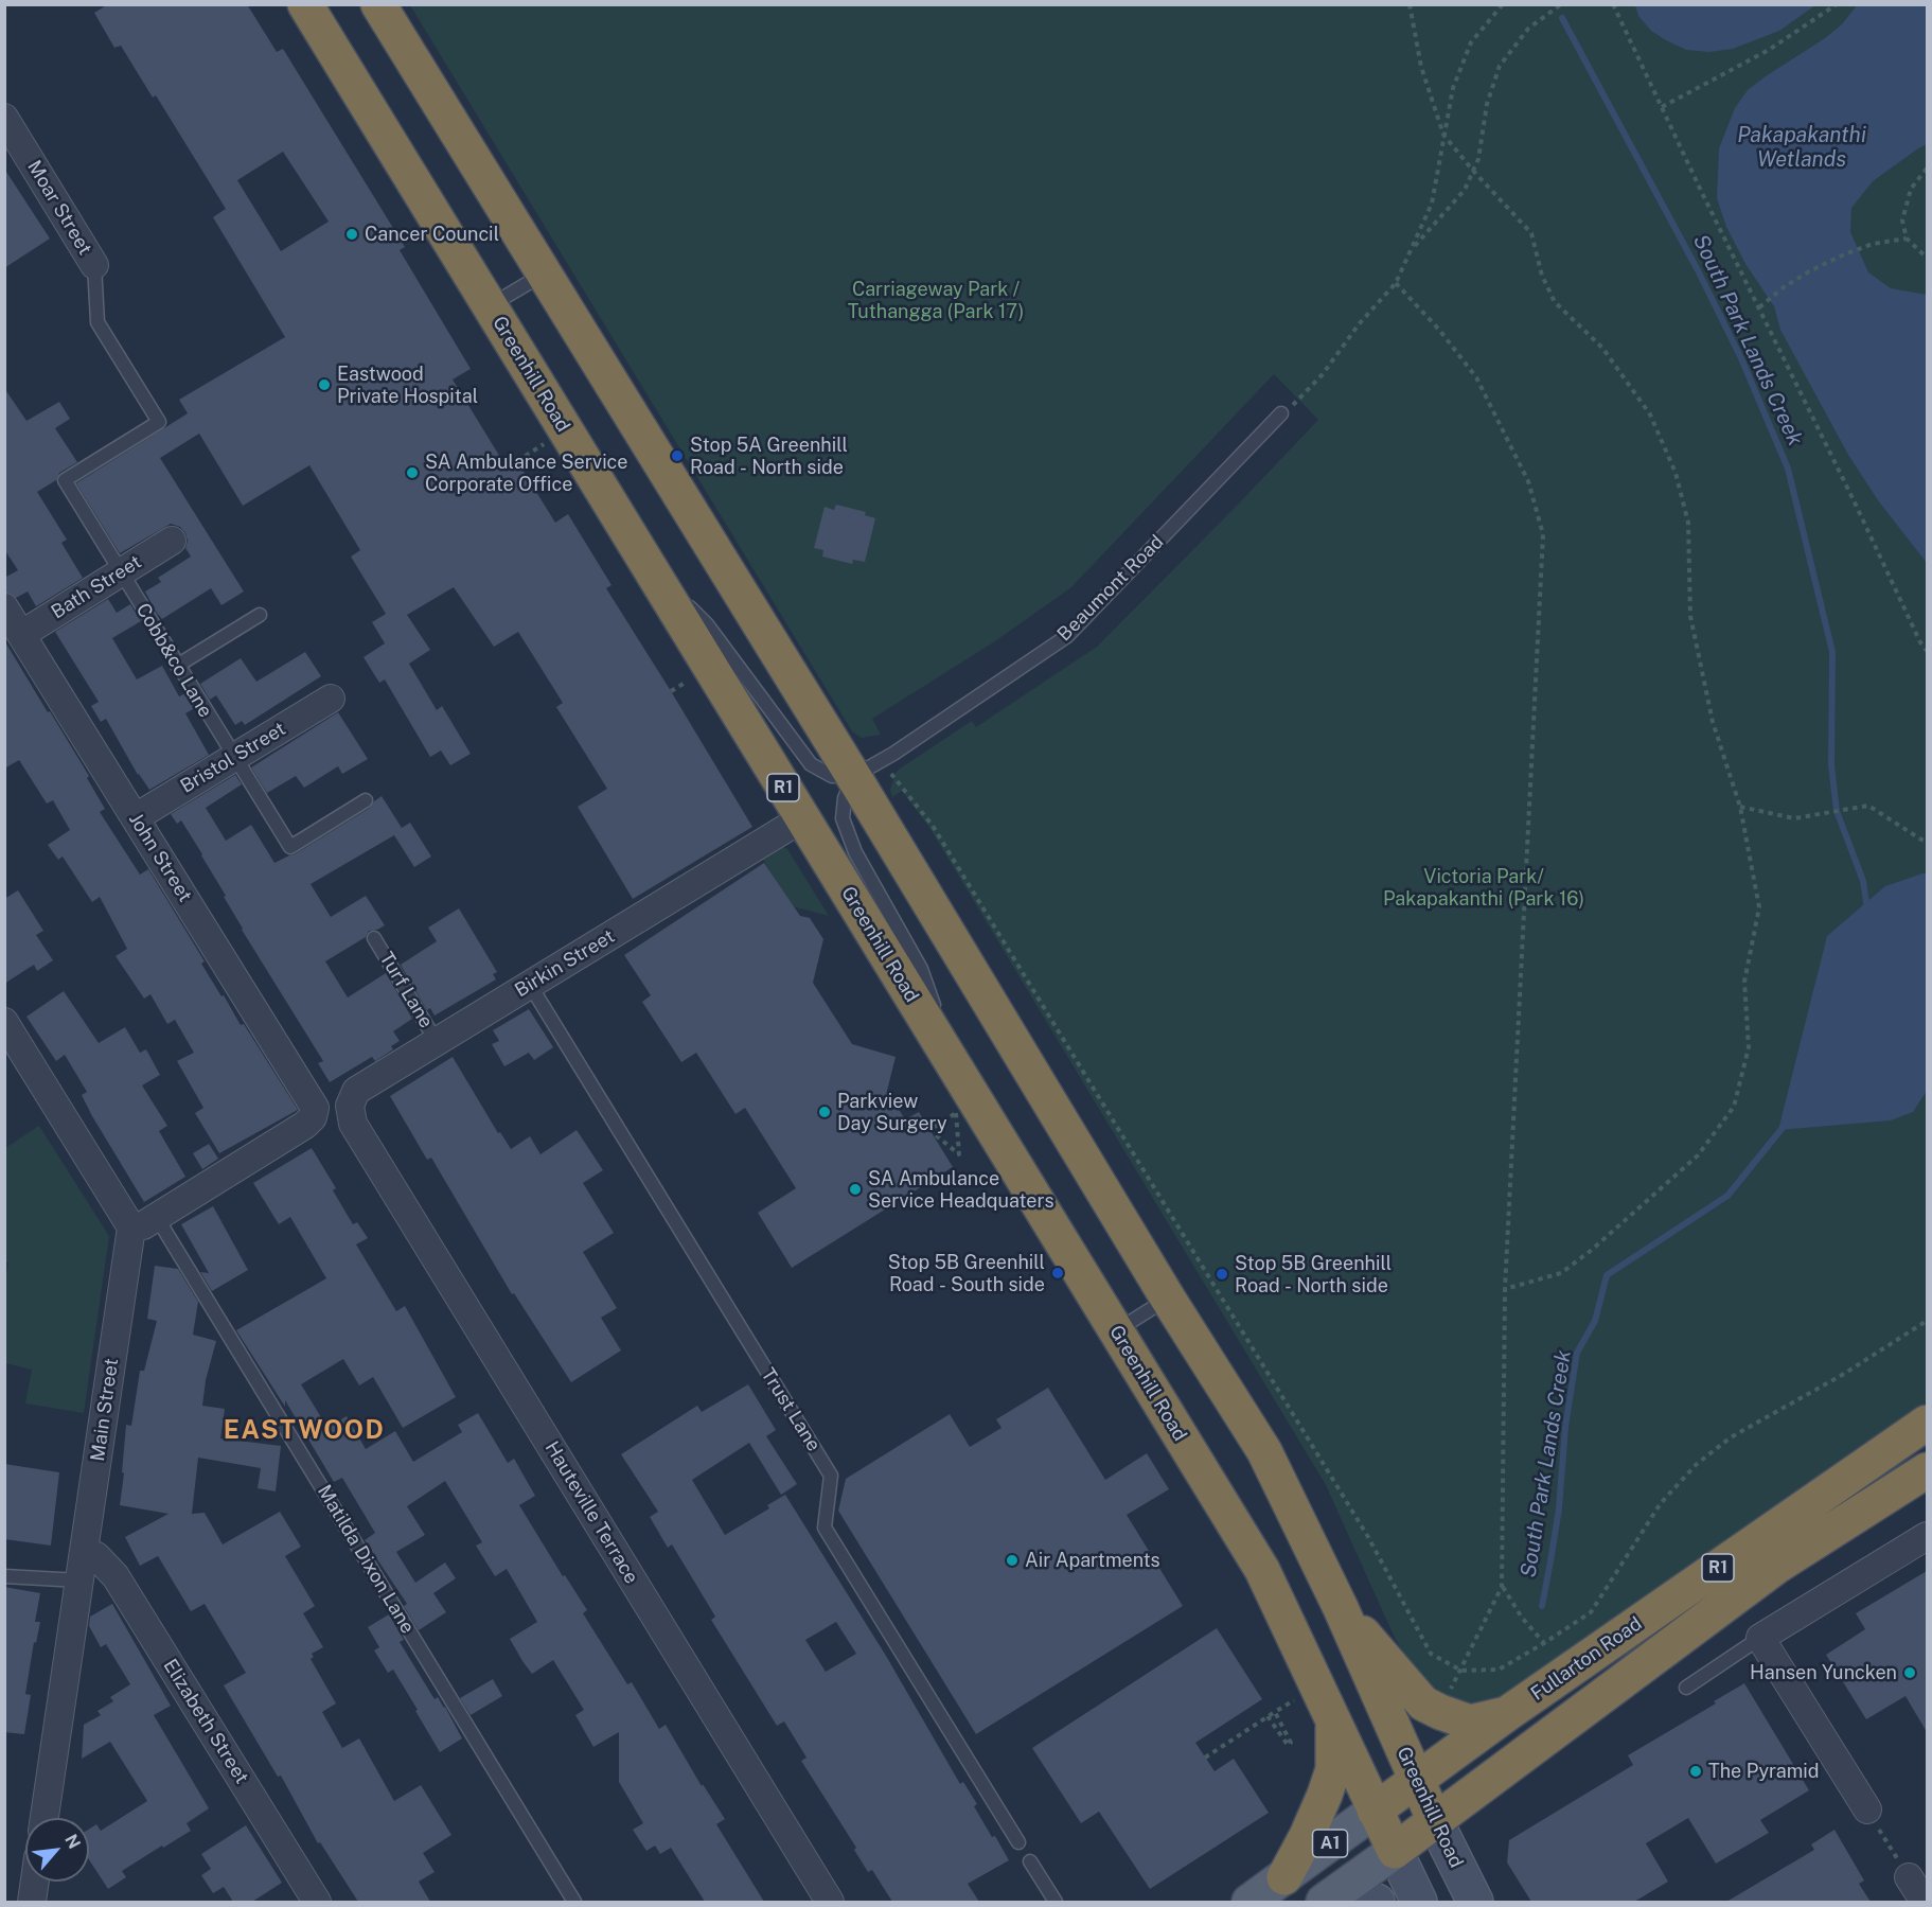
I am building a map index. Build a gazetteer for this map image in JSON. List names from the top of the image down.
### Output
{
  "streets": {
    "highway": [
      "Greenhill Road",
      "R1",
      "Fullarton Road",
      "A1"
    ],
    "street": [
      "Moar Street",
      "Bath Street",
      "Bristol Street",
      "John Street",
      "Birkin Street",
      "Main Street",
      "Hauteville Terrace",
      "Elizabeth Street"
    ],
    "lane": [
      "Beaumont Road",
      "Cobb&co Lane",
      "Turf Lane",
      "Trust Lane",
      "Matilda Dixon Lane"
    ]
  },
  "crossings": [
    ["Moar Street", "Cobb&co Lane"],
    ["Greenhill Road", "Beaumont Road"],
    ["Greenhill Road", "R1"],
    ["Greenhill Road", "Birkin Street"],
    ["Greenhill Road", "Fullarton Road"],
    ["Bath Street", "Cobb&co Lane"],
    ["Bath Street", "John Street"],
    ["Cobb&co Lane", "Bristol Street"],
    ["Bristol Street", "John Street"],
    ["R1", "Fullarton Road"],
    ["John Street", "Matilda Dixon Lane"],
    ["Birkin Street", "Turf Lane"],
    ["Birkin Street", "Trust Lane"],
    ["Birkin Street", "Hauteville Terrace"],
    ["Main Street", "Elizabeth Street"]
  ],
  "districts": ["EASTWOOD"],
  "water": ["Pakapakanthi Wetlands", "South Park Lands Creek"],
  "parks": ["Carriageway Park / Tuthangga (Park 17)", "Victoria Park/ Pakapakanthi (Park 16)"],
  "places": [
    "Cancer Council",
    "Eastwood Private Hospital",
    "Stop 5A Greenhill Road - North side",
    "SA Ambulance Service Corporate Office",
    "Parkview Day Surgery",
    "SA Ambulance Service Headquaters",
    "Stop 5B Greenhill Road - South side",
    "Stop 5B Greenhill Road - North side",
    "Air Apartments",
    "Hansen Yuncken",
    "The Pyramid"
  ],
  "north": "top right"
}
